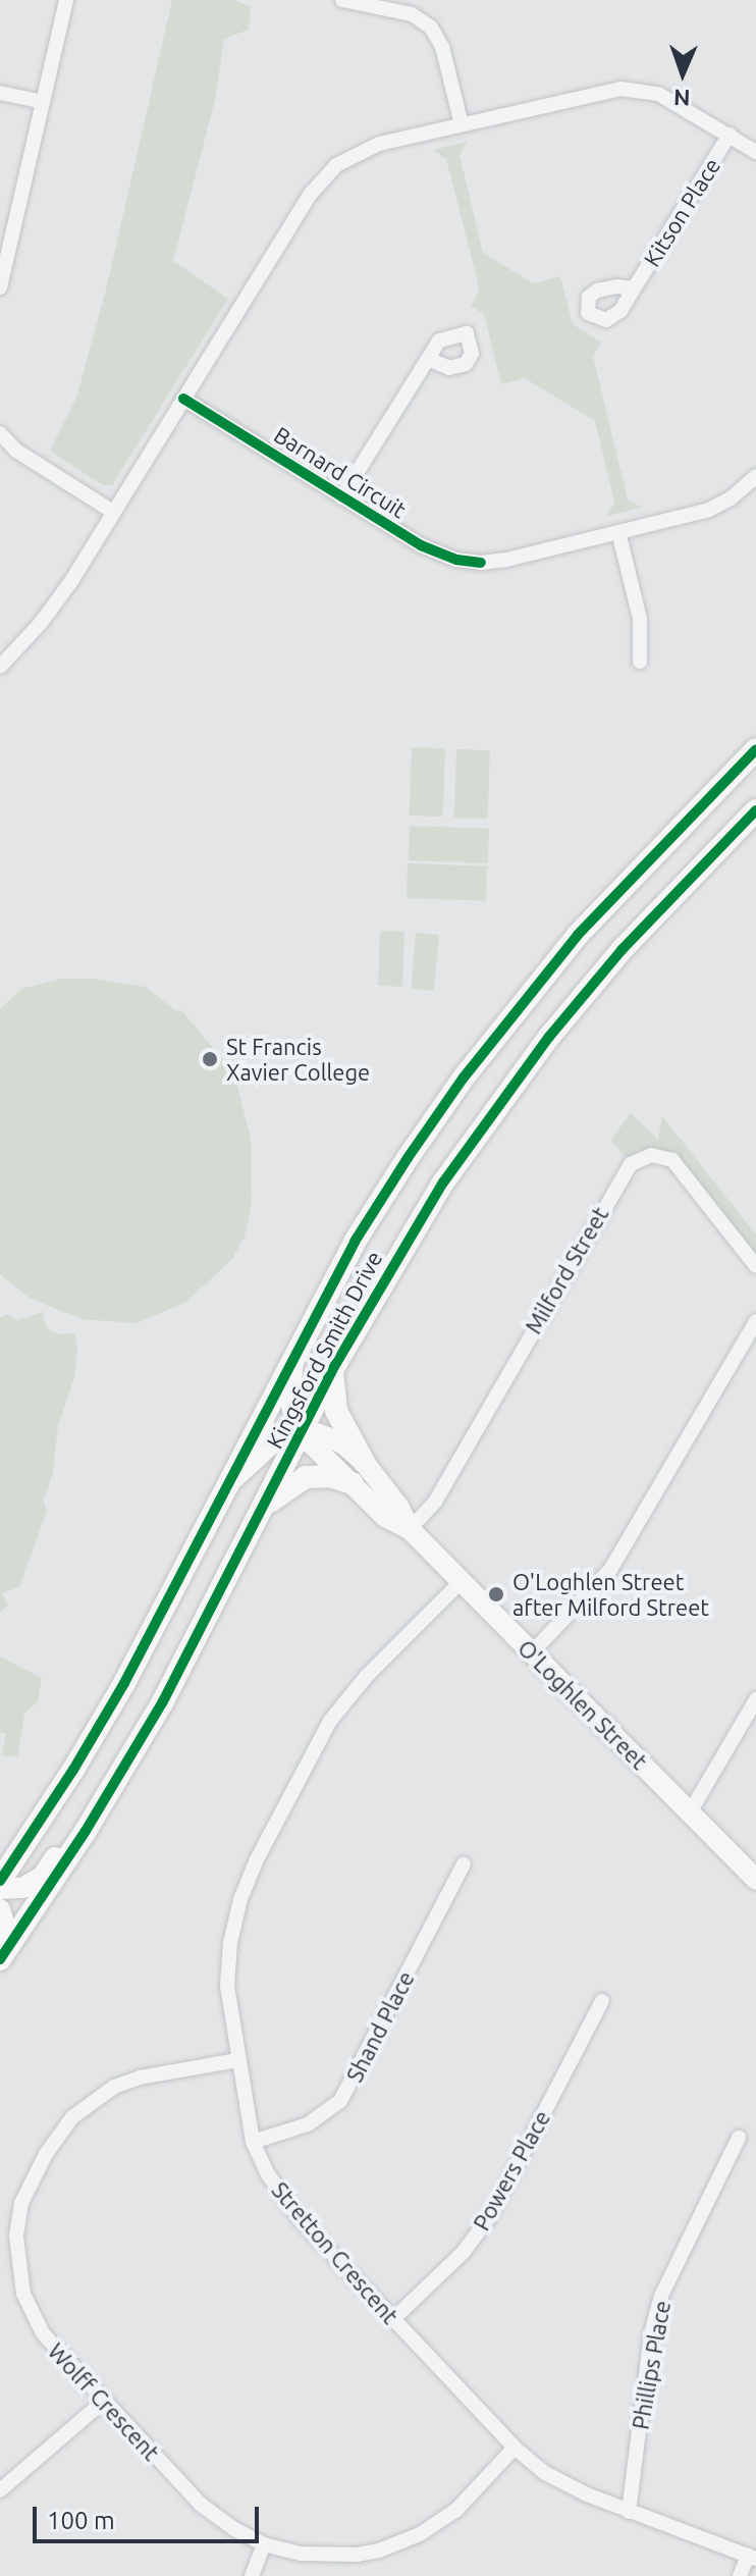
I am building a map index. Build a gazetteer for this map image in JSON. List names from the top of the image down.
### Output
{
  "streets": {
    "main road": ["Kingsford Smith Drive"],
    "street": [
      "Kitson Place",
      "Barnard Circuit",
      "Milford Street",
      "O'Loghlen Street",
      "Shand Place",
      "Powers Place",
      "Stretton Crescent",
      "Phillips Place",
      "Wolff Crescent"
    ]
  },
  "crossings": [
    ["Milford Street", "O'Loghlen Street"],
    ["Kingsford Smith Drive", "O'Loghlen Street"],
    ["O'Loghlen Street", "Stretton Crescent"],
    ["Shand Place", "Stretton Crescent"],
    ["Powers Place", "Stretton Crescent"],
    ["Stretton Crescent", "Phillips Place"],
    ["Stretton Crescent", "Wolff Crescent"]
  ],
  "places": ["St Francis Xavier College", "O'Loghlen Street after Milford Street"],
  "scale_bar": "100 m",
  "north": "bottom"
}
